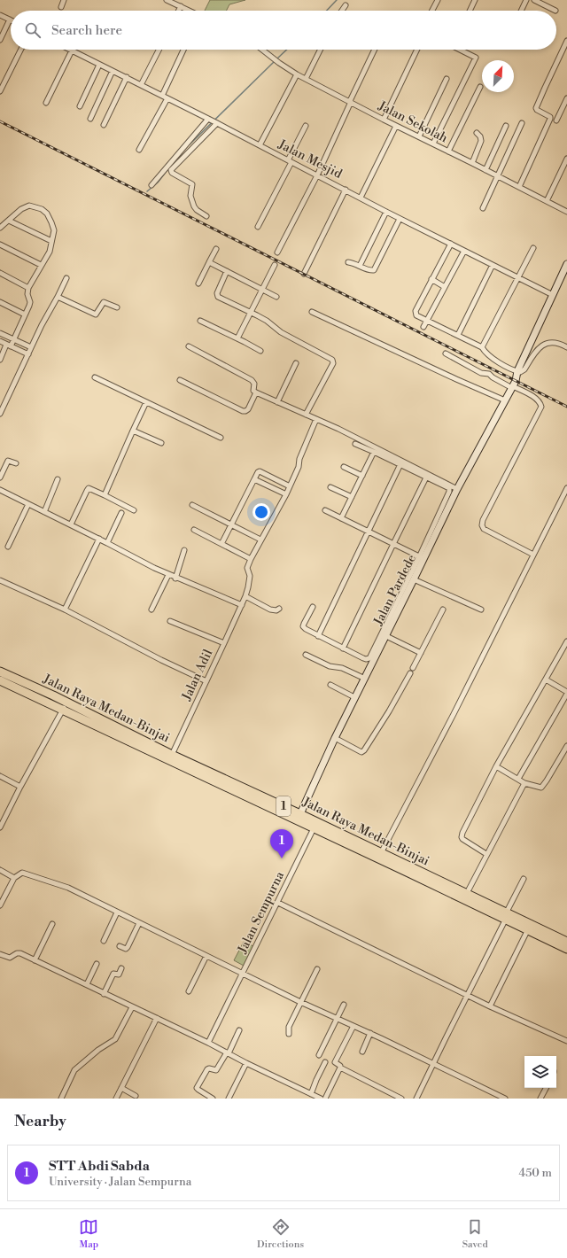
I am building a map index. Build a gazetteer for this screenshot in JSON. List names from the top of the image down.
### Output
{
  "streets": {
    "highway": ["Jalan Raya Medan-Binjai", "1"],
    "street": [
      "Jalan Sekolah",
      "Jalan Mesjid",
      "Jalan Pardede",
      "Jalan Adil",
      "Jalan Sempurna"
    ]
  },
  "crossings": [
    ["Jalan Mesjid", "Jalan Pardede"],
    ["Jalan Pardede", "Jalan Raya Medan-Binjai"],
    ["Jalan Adil", "Jalan Raya Medan-Binjai"],
    ["Jalan Raya Medan-Binjai", "Jalan Sempurna"]
  ],
  "north": "top right",
  "page": {
    "search": "Search here",
    "pins": "1",
    "heading": "Nearby",
    "list": [
      {
        "mark": "1",
        "name": "STT Abdi Sabda",
        "note": "University · Jalan Sempurna",
        "value": "450 m"
      }
    ],
    "nav": ["Map", "Directions", "Saved"]
  }
}
